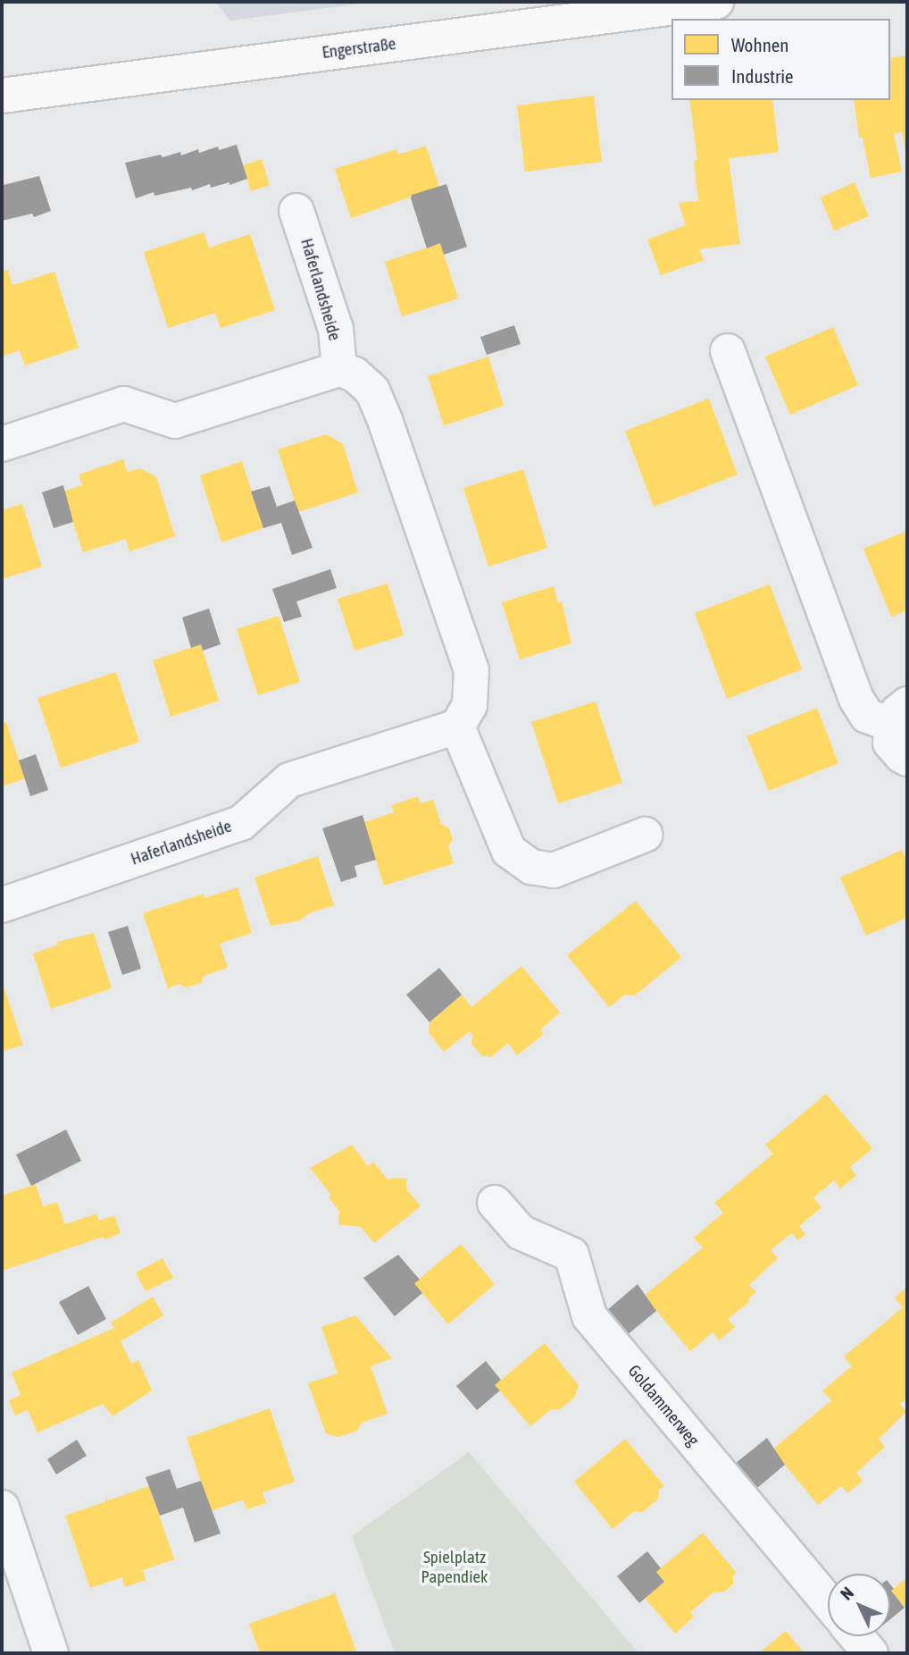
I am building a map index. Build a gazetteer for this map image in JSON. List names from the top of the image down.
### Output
{
  "streets": {
    "main road": ["Engerstraße"],
    "street": ["Haferlandsheide", "Goldammerweg"]
  },
  "parks": ["Spielplatz Papendiek"],
  "legend": ["Wohnen", "Industrie"],
  "north": "top left"
}
